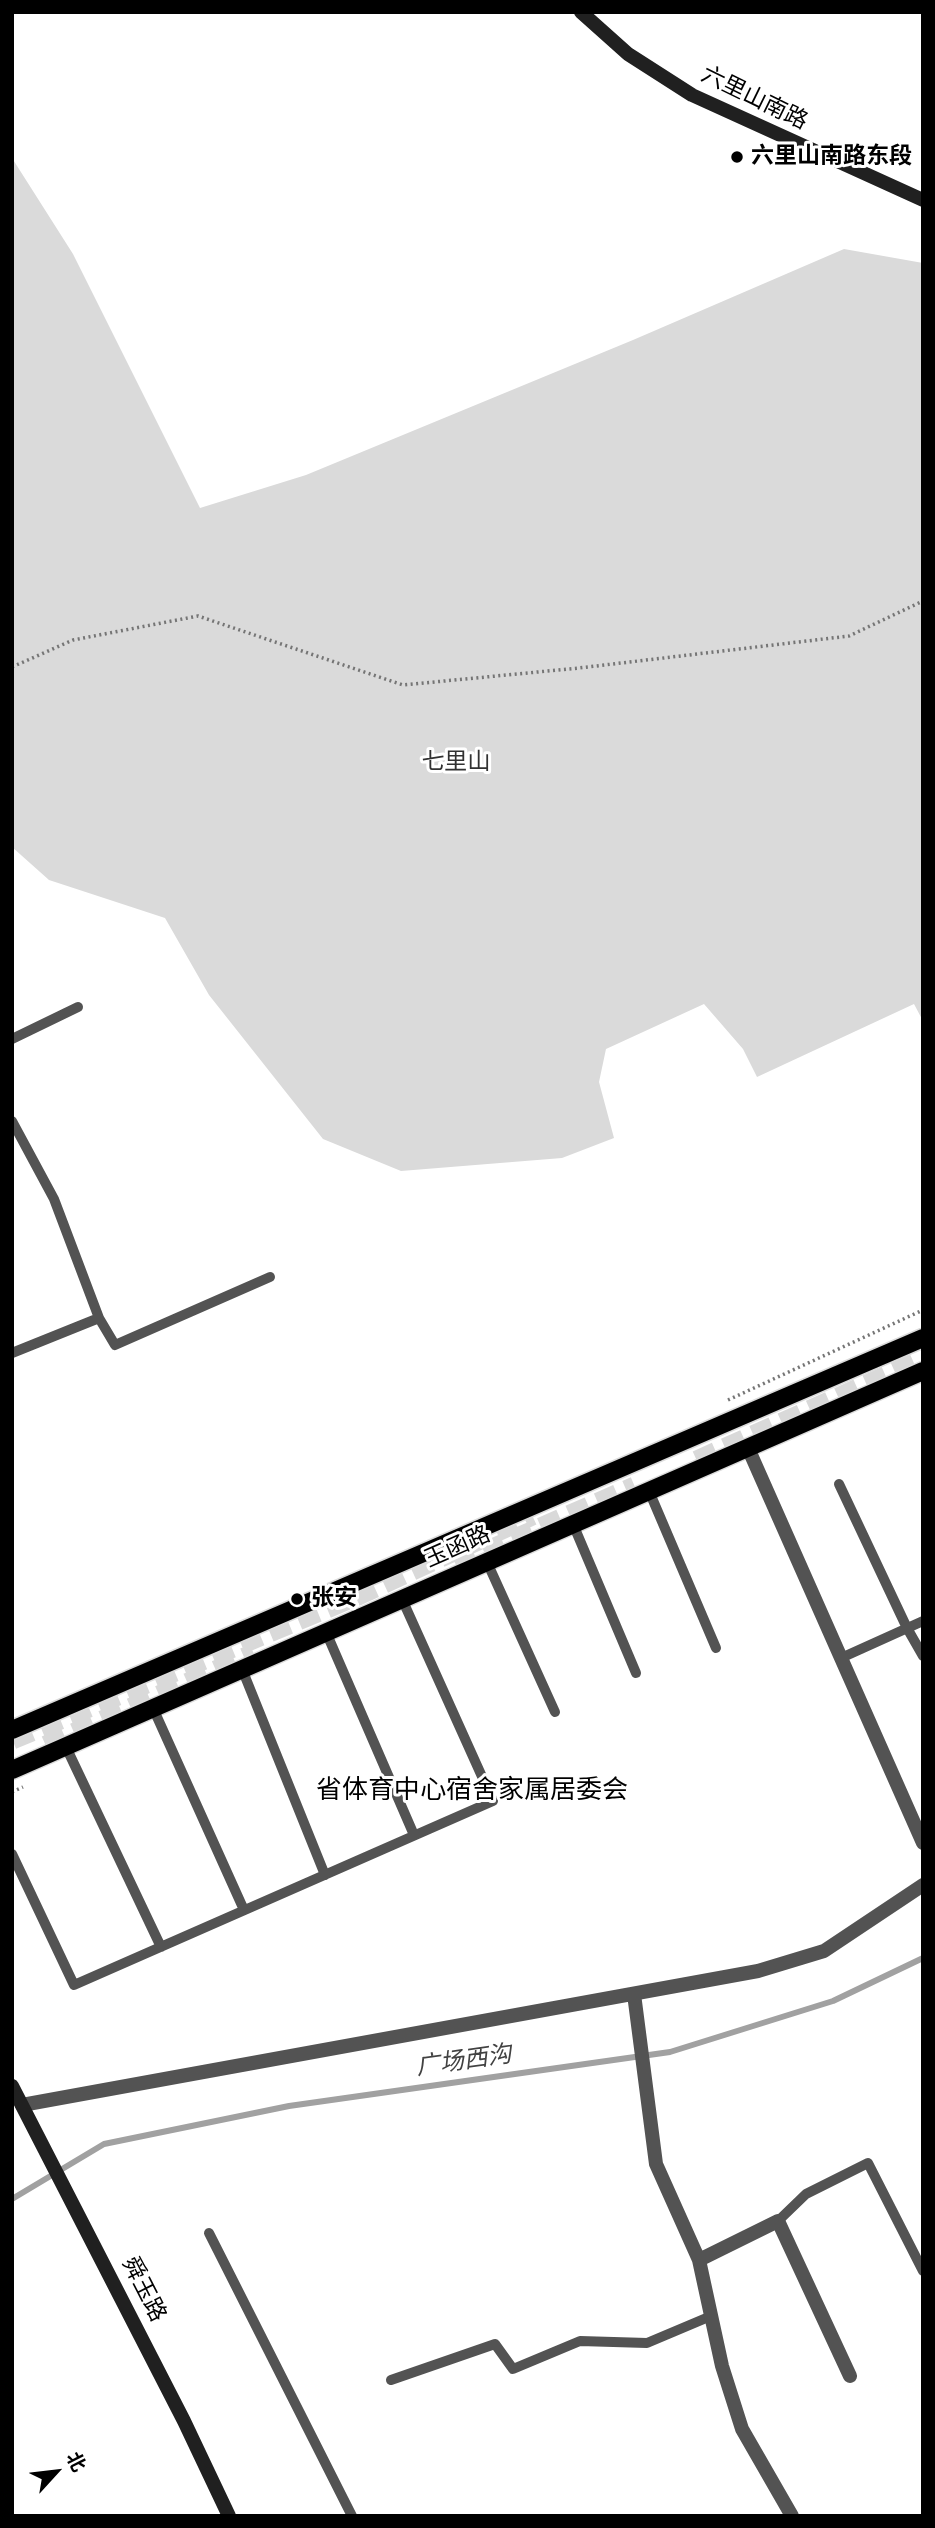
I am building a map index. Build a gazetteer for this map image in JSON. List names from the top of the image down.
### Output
{
  "streets": {
    "main road": ["玉函路"],
    "street": ["六里山南路", "舜玉路"]
  },
  "districts": ["省体育中心宿舍家属居委会"],
  "water": ["广场西沟"],
  "parks": ["七里山"],
  "places": ["六里山南路东段", "张安"],
  "north": "top right"
}
